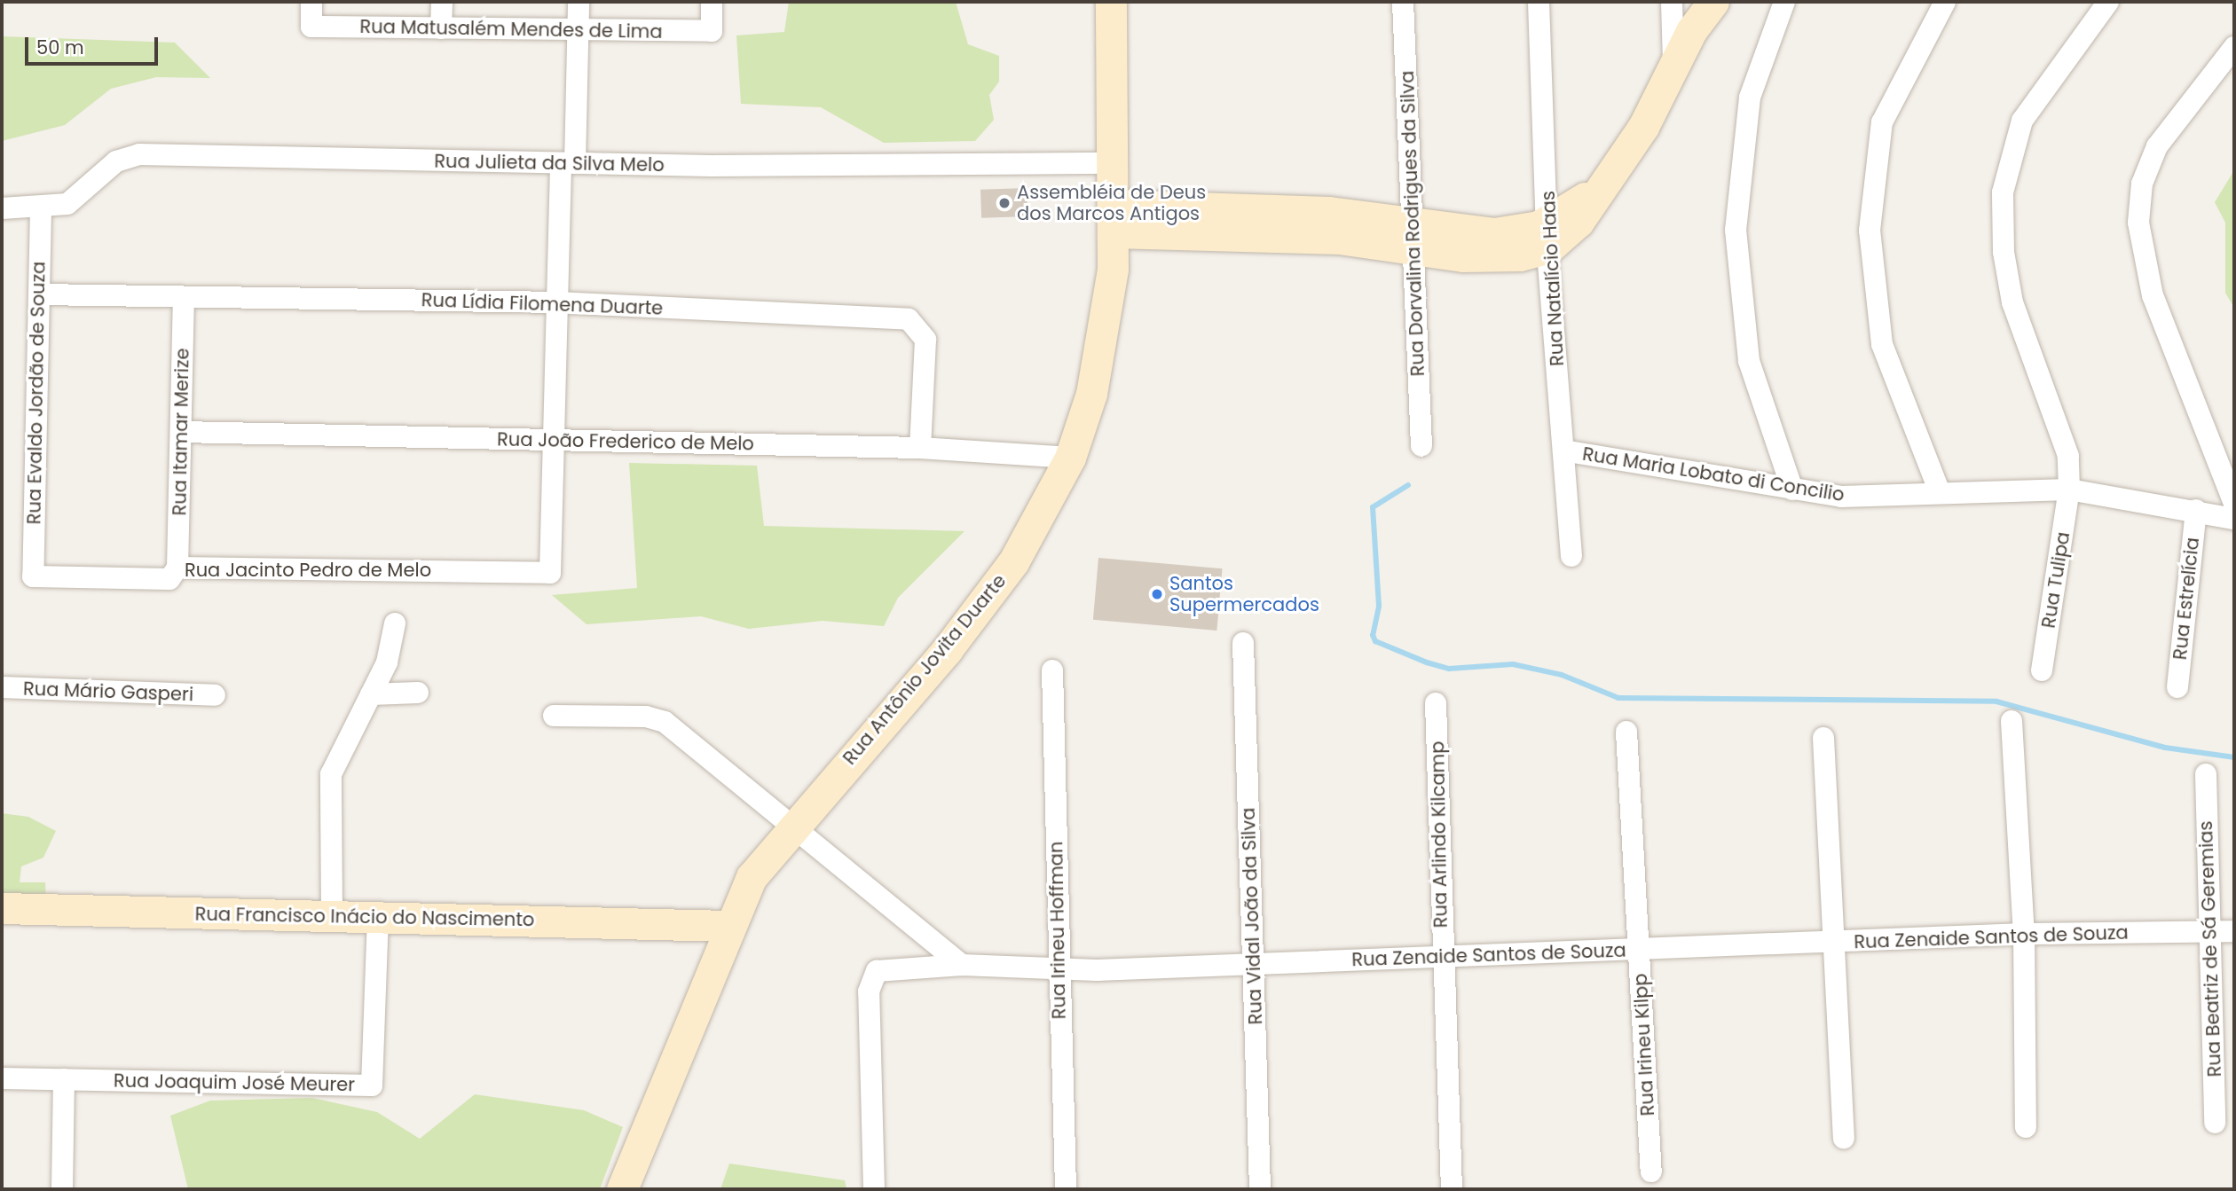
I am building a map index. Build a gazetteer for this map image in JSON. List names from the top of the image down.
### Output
{
  "streets": {
    "main road": ["Rua Antônio Jovita Duarte", "Rua Francisco Inácio do Nascimento"],
    "street": [
      "Rua Matusalém Mendes de Lima",
      "Rua Julieta da Silva Melo",
      "Rua Dorvalina Rodrigues da Silva",
      "Rua Natalício Haas",
      "Rua Lídia Filomena Duarte",
      "Rua Evaldo Jordão de Souza",
      "Rua Itamar Merize",
      "Rua João Frederico de Melo",
      "Rua Maria Lobato di Concilio",
      "Rua Jacinto Pedro de Melo",
      "Rua Tulipa",
      "Rua Estrelícia",
      "Rua Mário Gasperi",
      "Rua Arlindo Kilcamp",
      "Rua Vidal João da Silva",
      "Rua Irineu Hoffman",
      "Rua Zenaide Santos de Souza",
      "Rua Beatriz de Sá Geremias",
      "Rua Irineu Kilpp",
      "Rua Joaquim José Meurer"
    ]
  },
  "crossings": [
    ["Rua Julieta da Silva Melo", "Rua Evaldo Jordão de Souza"],
    ["Rua Julieta da Silva Melo", "Rua Antônio Jovita Duarte"],
    ["Rua Natalício Haas", "Rua Maria Lobato di Concilio"],
    ["Rua Lídia Filomena Duarte", "Rua Evaldo Jordão de Souza"],
    ["Rua Lídia Filomena Duarte", "Rua Itamar Merize"],
    ["Rua Lídia Filomena Duarte", "Rua João Frederico de Melo"],
    ["Rua Evaldo Jordão de Souza", "Rua Jacinto Pedro de Melo"],
    ["Rua Itamar Merize", "Rua João Frederico de Melo"],
    ["Rua Itamar Merize", "Rua Jacinto Pedro de Melo"],
    ["Rua João Frederico de Melo", "Rua Jacinto Pedro de Melo"],
    ["Rua João Frederico de Melo", "Rua Antônio Jovita Duarte"],
    ["Rua Maria Lobato di Concilio", "Rua Tulipa"],
    ["Rua Maria Lobato di Concilio", "Rua Estrelícia"],
    ["Rua Antônio Jovita Duarte", "Rua Francisco Inácio do Nascimento"],
    ["Rua Arlindo Kilcamp", "Rua Zenaide Santos de Souza"],
    ["Rua Vidal João da Silva", "Rua Zenaide Santos de Souza"],
    ["Rua Francisco Inácio do Nascimento", "Rua Joaquim José Meurer"],
    ["Rua Irineu Hoffman", "Rua Zenaide Santos de Souza"],
    ["Rua Zenaide Santos de Souza", "Rua Beatriz de Sá Geremias"],
    ["Rua Zenaide Santos de Souza", "Rua Irineu Kilpp"]
  ],
  "places": ["Assembléia de Deus dos Marcos Antigos", "Santos Supermercados"],
  "scale_bar": "50 m"
}
